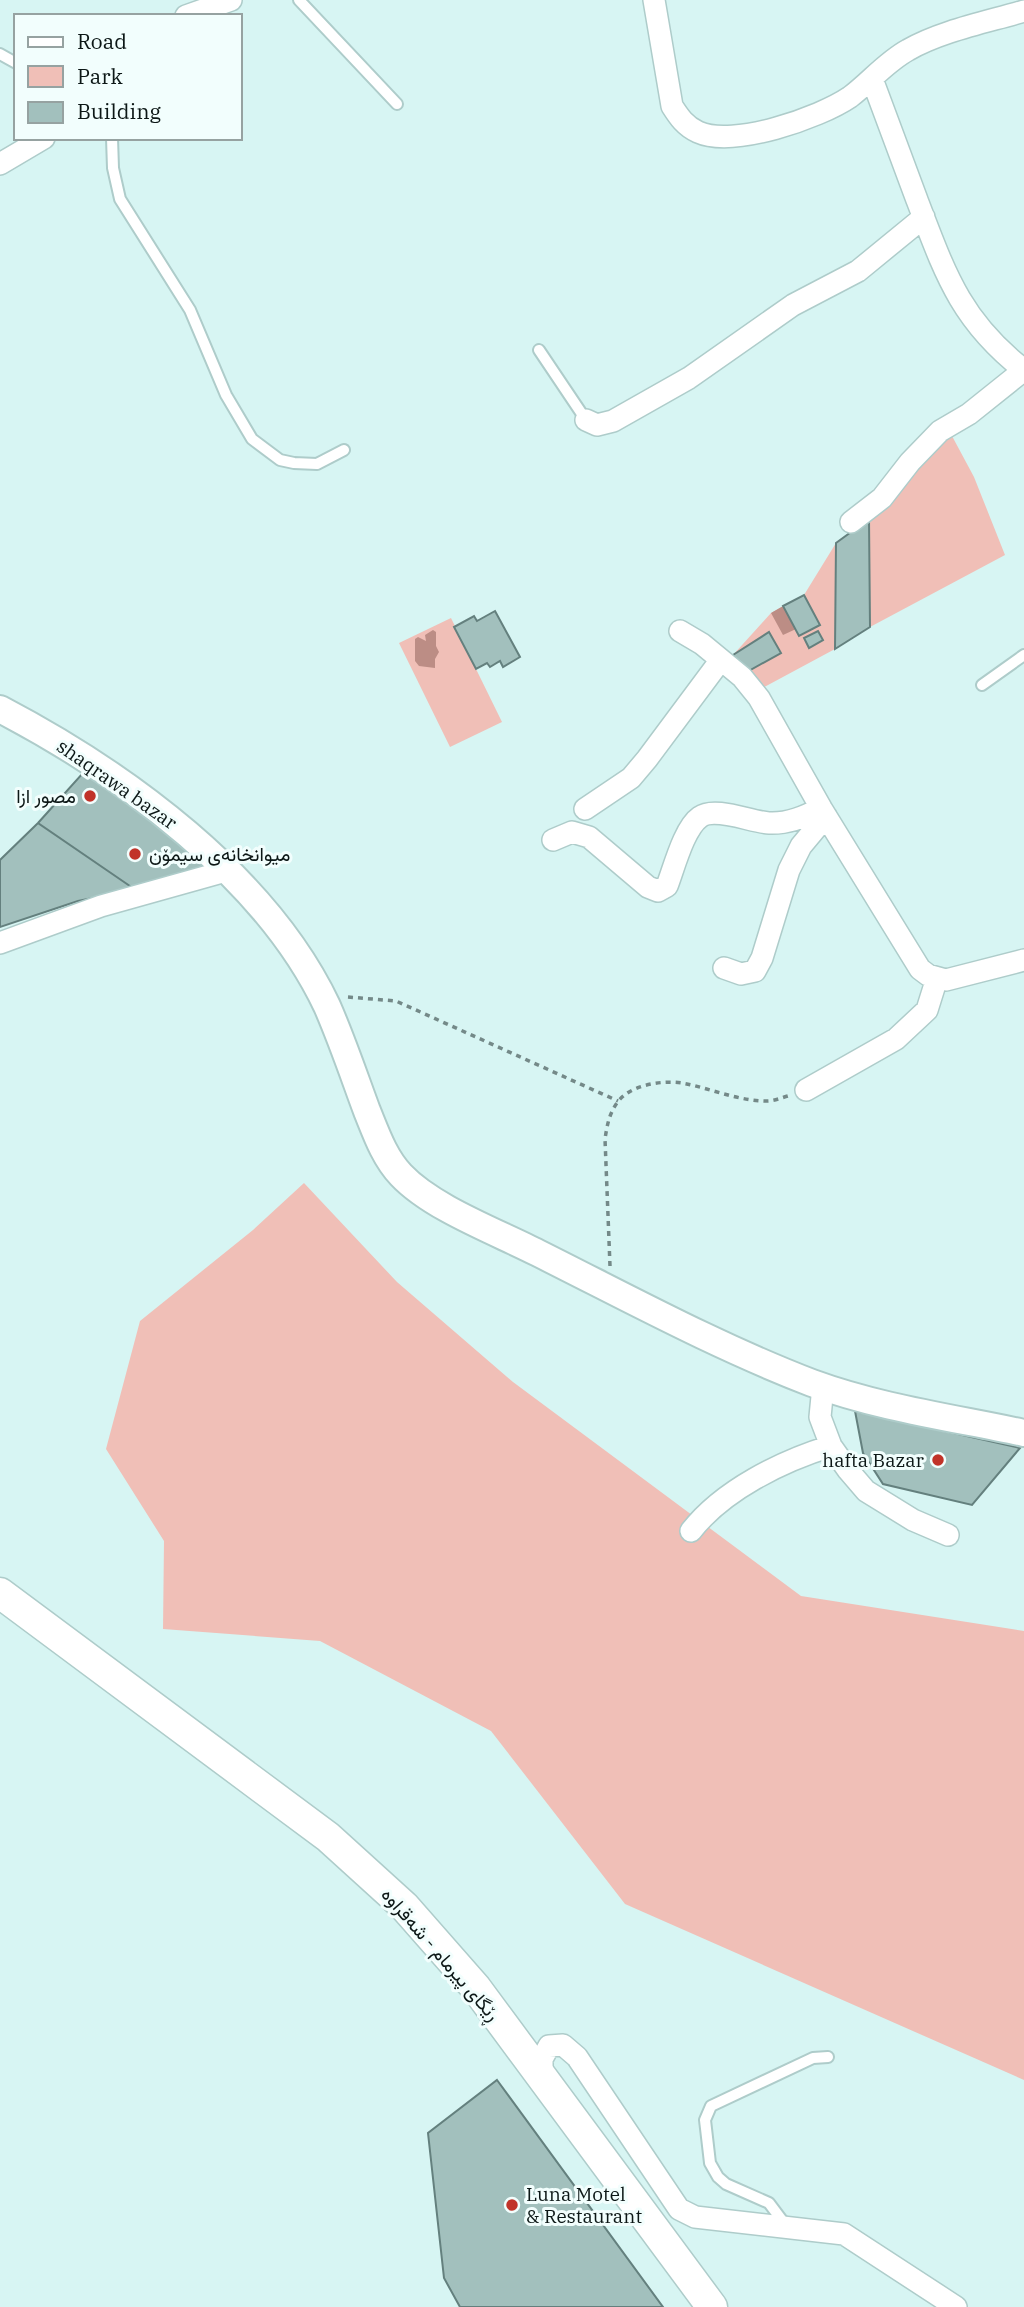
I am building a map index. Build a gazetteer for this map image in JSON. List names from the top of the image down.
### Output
{
  "streets": {
    "main road": ["ڕێگای پیرمام - شەقراوە"],
    "street": ["shaqrawa bazar"]
  },
  "places": [
    "مصور ازا",
    "میوانخانەی سیمۆن",
    "hafta Bazar",
    "Luna Motel & Restaurant"
  ],
  "legend": ["Road", "Park", "Building"]
}
